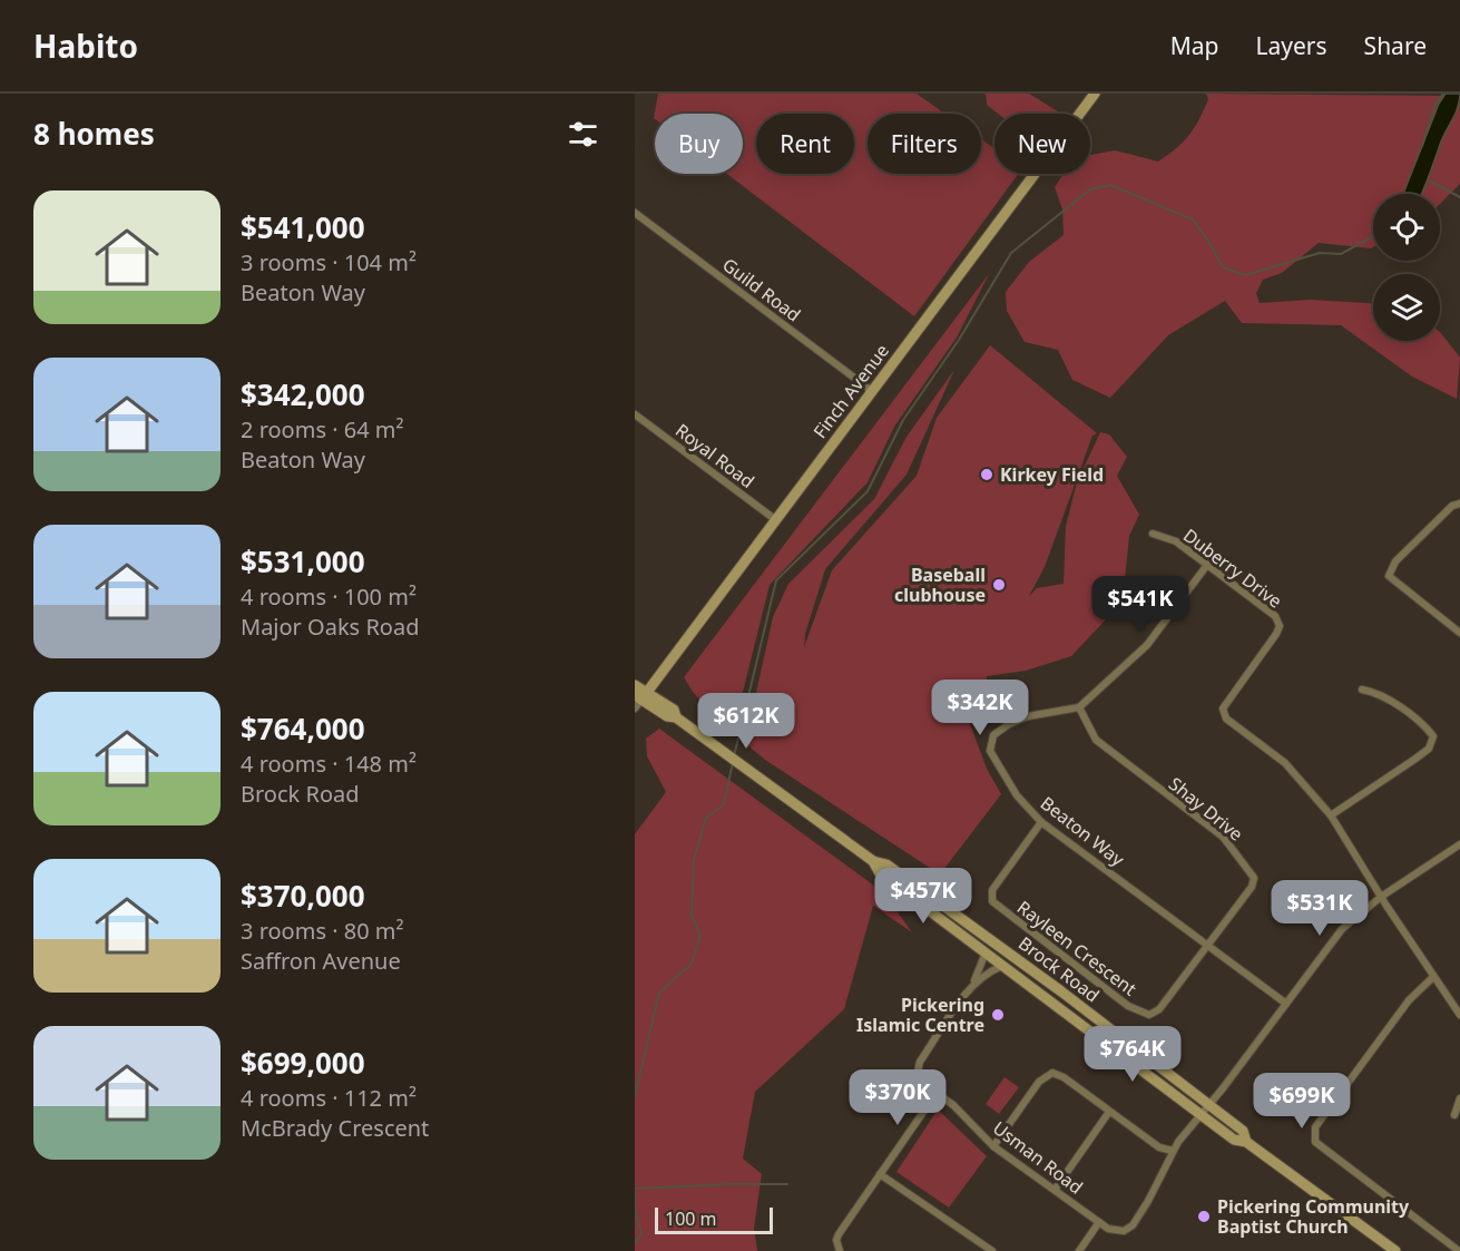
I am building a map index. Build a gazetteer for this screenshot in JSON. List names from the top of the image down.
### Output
{
  "streets": {
    "main road": ["Finch Avenue", "Brock Road"],
    "street": [
      "Guild Road",
      "Royal Road",
      "Duberry Drive",
      "Shay Drive",
      "Beaton Way",
      "Rayleen Crescent",
      "Usman Road"
    ]
  },
  "crossings": [
    ["Guild Road", "Finch Avenue"],
    ["Finch Avenue", "Royal Road"],
    ["Finch Avenue", "Brock Road"],
    ["Shay Drive", "Beaton Way"],
    ["Shay Drive", "Rayleen Crescent"],
    ["Beaton Way", "Rayleen Crescent"],
    ["Brock Road", "Usman Road"]
  ],
  "places": [
    "Kirkey Field",
    "Baseball clubhouse",
    "Pickering Islamic Centre",
    "Pickering Community Baptist Church"
  ],
  "scale_bar": "100 m",
  "page": {
    "header": "Habito",
    "nav": ["Map", "Layers", "Share"],
    "heading": "8 homes",
    "chip": [
      "Buy",
      "Rent",
      "Filters",
      "New"
    ],
    "list": [
      {
        "name": "$541,000",
        "note": "3 rooms · 104 m² · Beaton Way"
      },
      {
        "name": "$342,000",
        "note": "2 rooms · 64 m² · Beaton Way"
      },
      {
        "name": "$531,000",
        "note": "4 rooms · 100 m² · Major Oaks Road"
      },
      {
        "name": "$764,000",
        "note": "4 rooms · 148 m² · Brock Road"
      },
      {
        "name": "$370,000",
        "note": "3 rooms · 80 m² · Saffron Avenue"
      },
      {
        "name": "$699,000",
        "note": "4 rooms · 112 m² · McBrady Crescent"
      }
    ],
    "price": [
      "$541K",
      "$342K",
      "$612K",
      "$457K",
      "$531K",
      "$764K",
      "$370K",
      "$699K"
    ],
    "scale": "100 m"
  }
}
